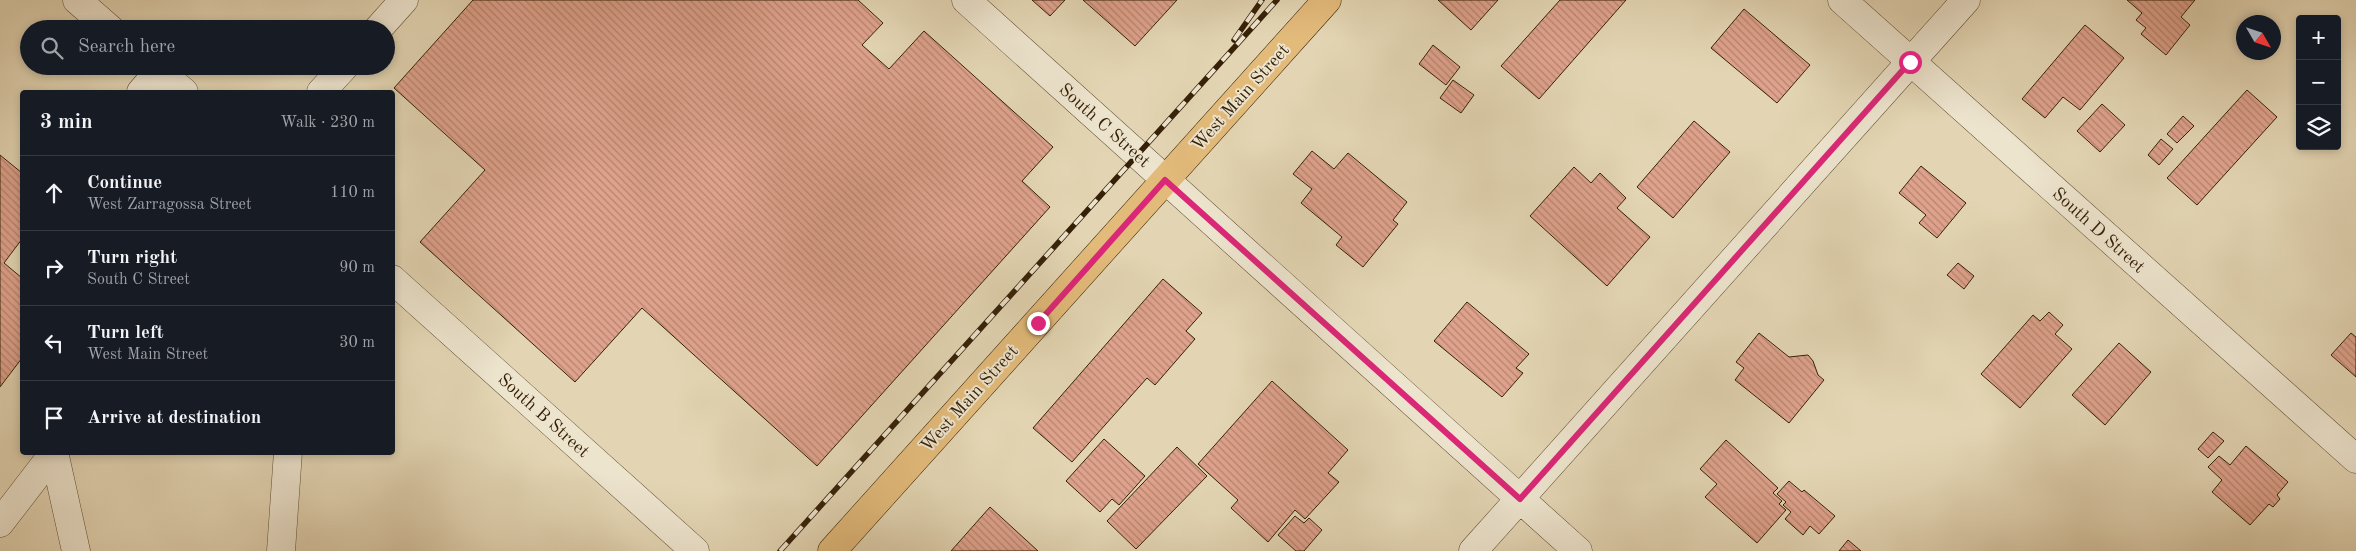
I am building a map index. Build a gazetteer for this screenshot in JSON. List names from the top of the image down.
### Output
{
  "streets": {
    "main road": ["West Main Street"],
    "street": ["South C Street", "South D Street", "South B Street"]
  },
  "crossings": [
    ["West Main Street", "South C Street"]
  ],
  "north": "bottom right",
  "page": {
    "map_buttons": ["+", "−"],
    "search": "Search here",
    "heading": ["3 min", "Walk · 230 m"],
    "list": [
      ["Continue", "West Zarragossa Street", "110 m"],
      ["Turn right", "South C Street", "90 m"],
      ["Turn left", "West Main Street", "30 m"],
      "Arrive at destination"
    ]
  }
}
